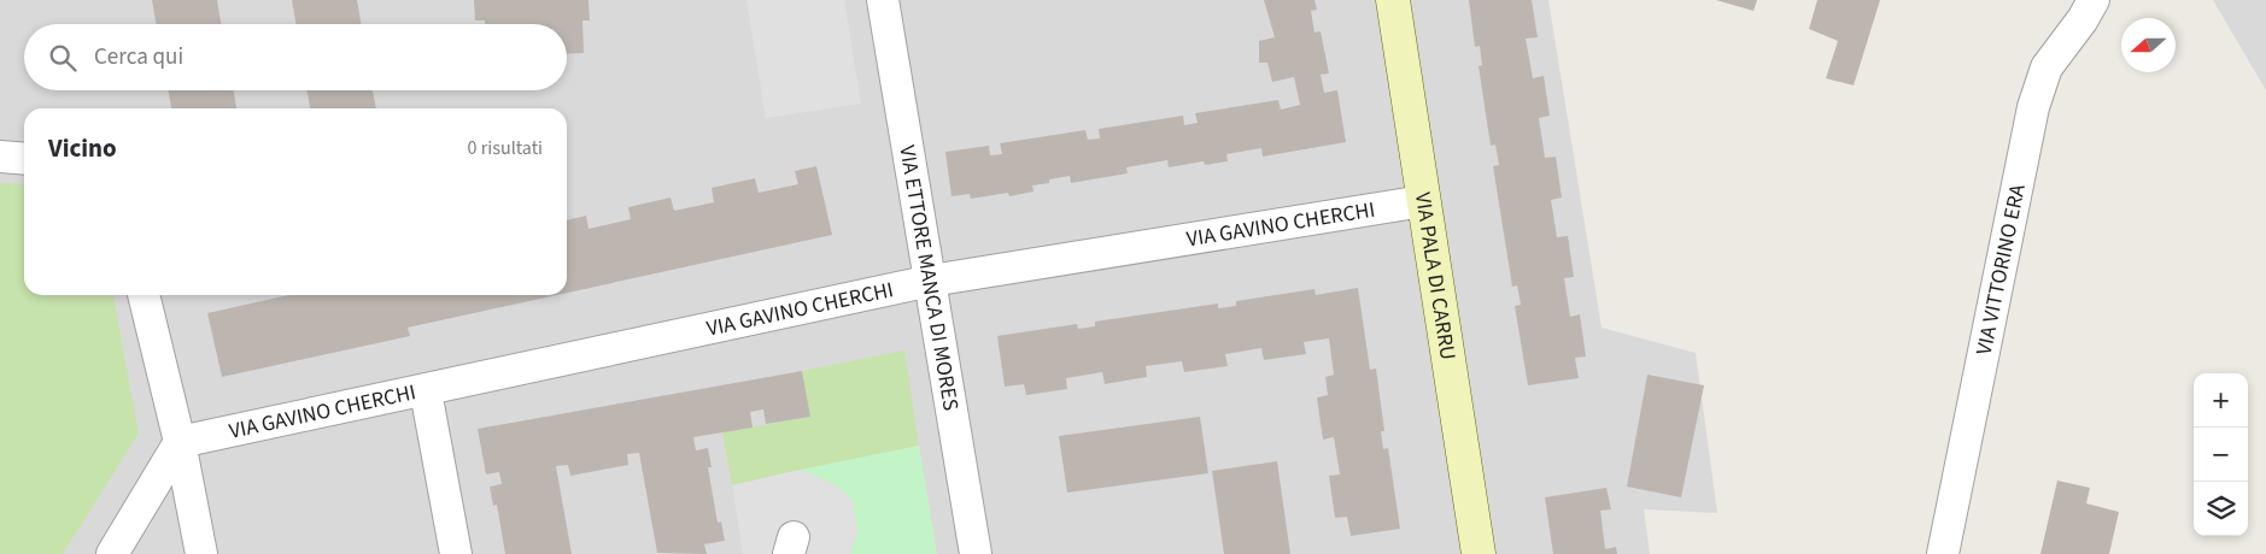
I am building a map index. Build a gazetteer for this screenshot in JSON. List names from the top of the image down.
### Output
{
  "streets": {
    "street": [
      "VIA GAVINO CHERCHI",
      "VIA VITTORINO ERA",
      "VIA ETTORE MANCA DI MORES",
      "VIA PALA DI CARRU"
    ]
  },
  "crossings": [
    ["VIA GAVINO CHERCHI", "VIA ETTORE MANCA DI MORES"],
    ["VIA GAVINO CHERCHI", "VIA PALA DI CARRU"]
  ],
  "north": "left",
  "page": {
    "search": "Cerca qui",
    "heading": ["Vicino", "0 risultati"],
    "map_buttons": ["+", "−"]
  }
}
